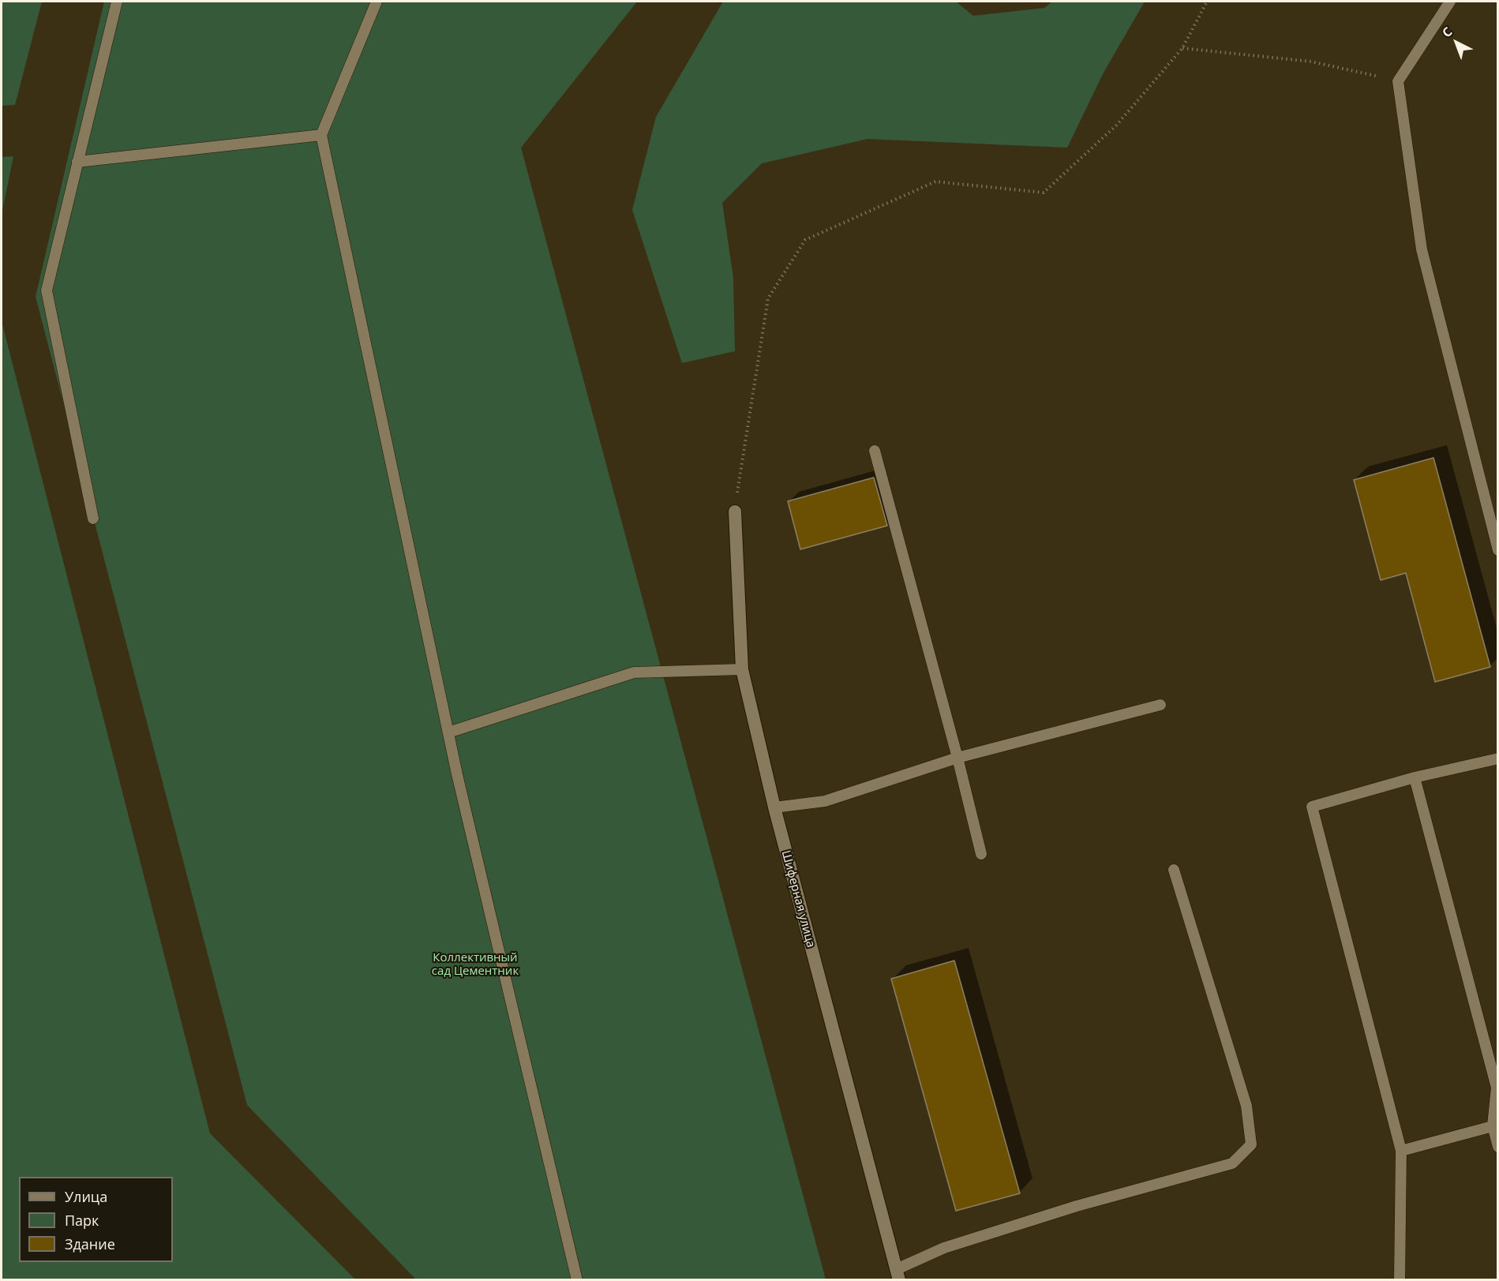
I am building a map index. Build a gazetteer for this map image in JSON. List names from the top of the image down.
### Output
{
  "streets": {
    "street": ["Шиферная улица"]
  },
  "parks": ["Коллективный сад Цементник"],
  "legend": ["Улица", "Парк", "Здание"],
  "north": "top left"
}
